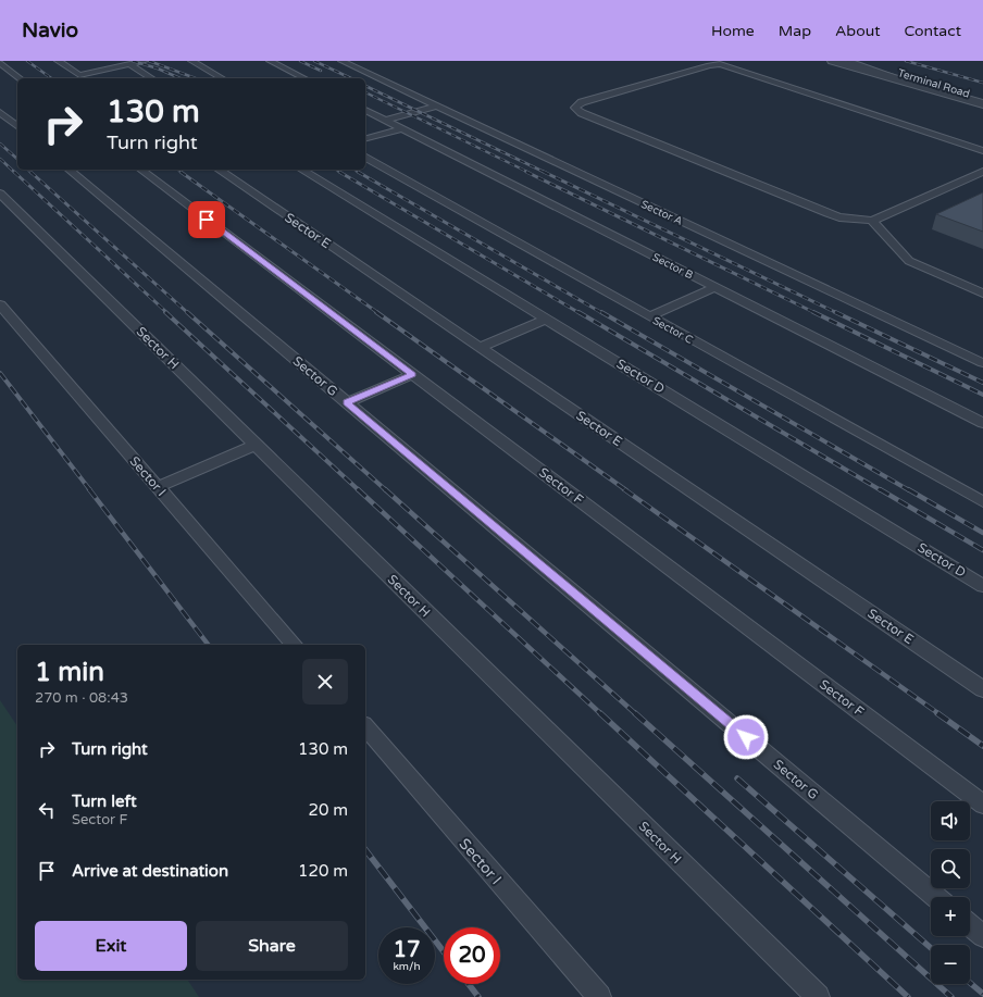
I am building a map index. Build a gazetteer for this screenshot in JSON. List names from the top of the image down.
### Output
{
  "streets": {
    "street": ["Terminal Road"],
    "lane": [
      "Sector A",
      "Sector E",
      "Sector B",
      "Sector C",
      "Sector H",
      "Sector G",
      "Sector D",
      "Sector I",
      "Sector F"
    ]
  },
  "page": {
    "header": "Navio",
    "nav": [
      "Home",
      "Map",
      "About",
      "Contact"
    ],
    "turn": ["130 m", "Turn right"],
    "heading": ["1 min", "270 m · 08:43"],
    "list": [
      {
        "name": "Turn right",
        "value": "130 m"
      },
      {
        "name": "Turn left",
        "note": "Sector F",
        "value": "20 m"
      },
      {
        "name": "Arrive at destination",
        "value": "120 m"
      }
    ],
    "map_buttons": ["+", "−"],
    "buttons": ["Exit", "Share"],
    "speed": "17 km/h",
    "limit": "20"
  }
}
